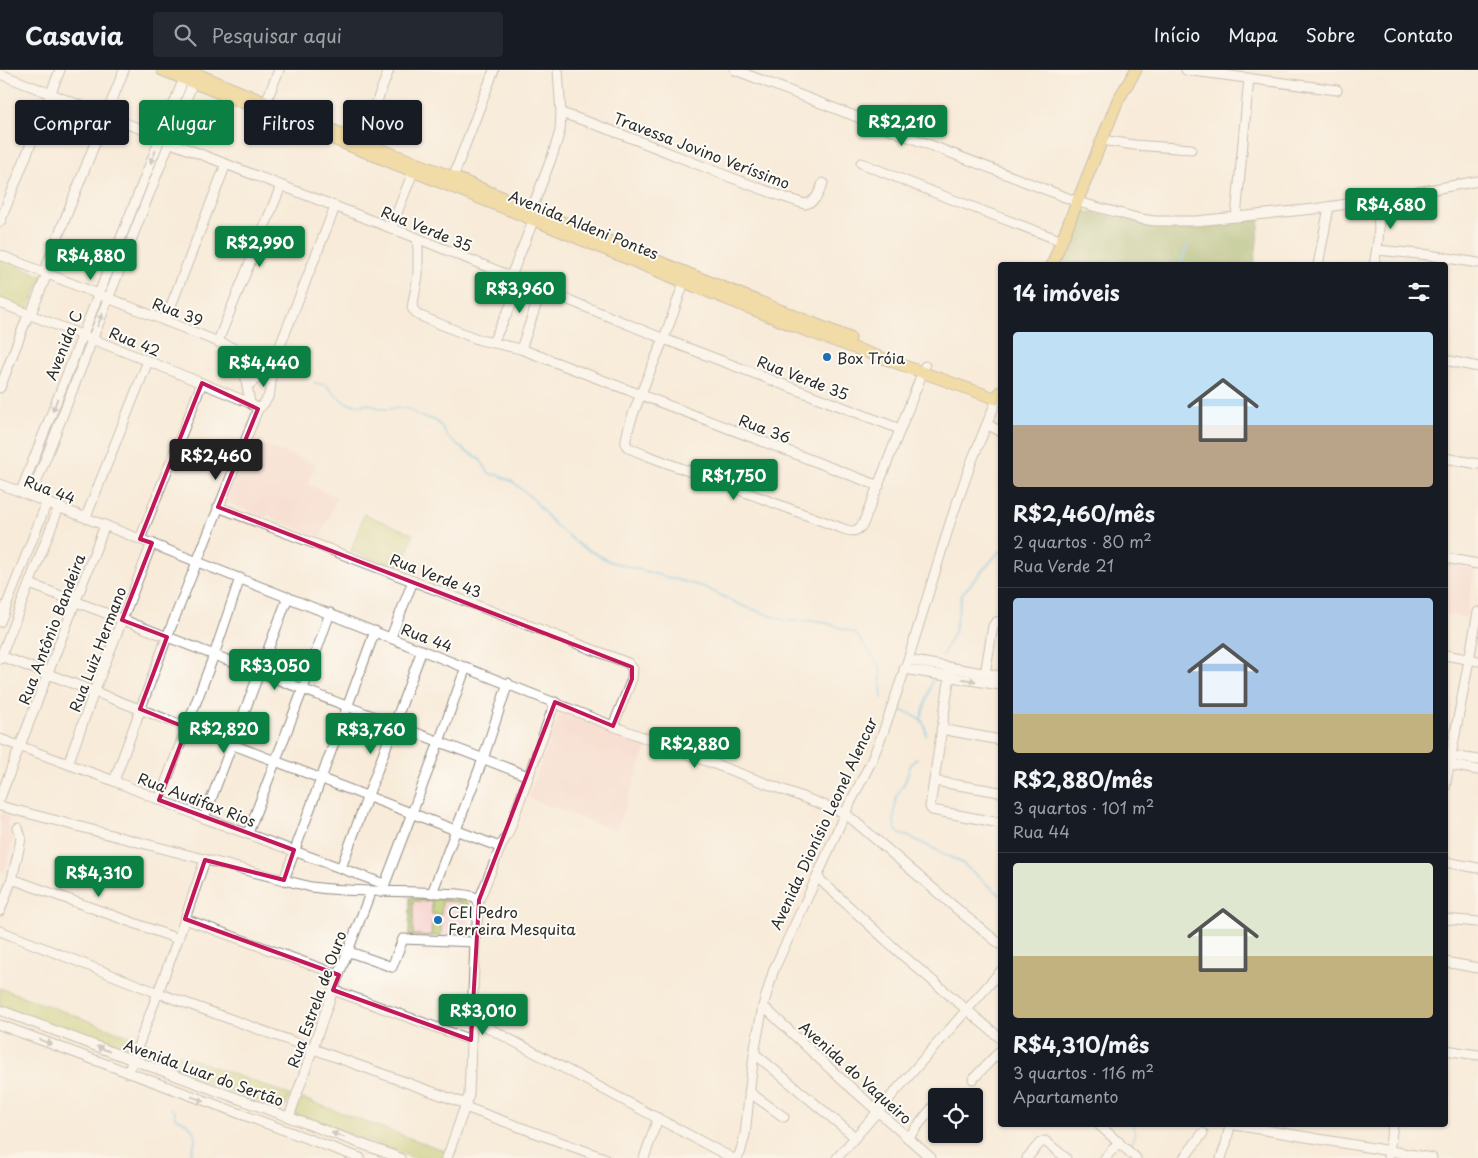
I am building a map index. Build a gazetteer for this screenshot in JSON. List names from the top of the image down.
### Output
{
  "streets": {
    "main road": ["Avenida Aldeni Pontes"],
    "street": [
      "Travessa Jovino Veríssimo",
      "Rua Verde 35",
      "Rua 39",
      "Rua 42",
      "Avenida C",
      "Rua 36",
      "Rua 44",
      "Rua Verde 43",
      "Rua Antônio Bandeira",
      "Rua Luiz Hermano",
      "Rua Audifax Rios",
      "Avenida Dionísio Leonel Alencar",
      "Rua Estrela de Ouro",
      "Avenida Luar do Sertão",
      "Avenida do Vaqueiro"
    ]
  },
  "crossings": [
    ["Avenida Aldeni Pontes", "Avenida C"],
    ["Rua Verde 35", "Rua 36"],
    ["Rua 39", "Avenida C"],
    ["Rua 42", "Avenida C"],
    ["Avenida C", "Rua 44"],
    ["Rua 44", "Rua Verde 43"],
    ["Rua 44", "Rua Antônio Bandeira"],
    ["Rua 44", "Rua Luiz Hermano"],
    ["Rua 44", "Avenida Dionísio Leonel Alencar"],
    ["Rua Antônio Bandeira", "Rua Audifax Rios"],
    ["Rua Luiz Hermano", "Rua Audifax Rios"],
    ["Avenida Dionísio Leonel Alencar", "Avenida do Vaqueiro"],
    ["Rua Estrela de Ouro", "Avenida Luar do Sertão"]
  ],
  "places": ["Box Tróia", "CEI Pedro Ferreira Mesquita"],
  "page": {
    "header": "Casavia",
    "search": "Pesquisar aqui",
    "nav": [
      "Início",
      "Mapa",
      "Sobre",
      "Contato"
    ],
    "chip": [
      "Comprar",
      "Alugar",
      "Filtros",
      "Novo"
    ],
    "price": [
      "R$2,210",
      "R$4,680",
      "R$2,990",
      "R$4,880",
      "R$3,960",
      "R$4,440",
      "R$2,460",
      "R$1,750",
      "R$3,050",
      "R$2,820",
      "R$3,760",
      "R$2,880",
      "R$4,310",
      "R$3,010"
    ],
    "heading": "14 imóveis",
    "list": [
      {
        "name": "R$2,460/mês",
        "note": "2 quartos · 80 m² · Rua Verde 21"
      },
      {
        "name": "R$2,880/mês",
        "note": "3 quartos · 101 m² · Rua 44"
      },
      {
        "name": "R$4,310/mês",
        "note": "3 quartos · 116 m² · Apartamento"
      }
    ]
  }
}
